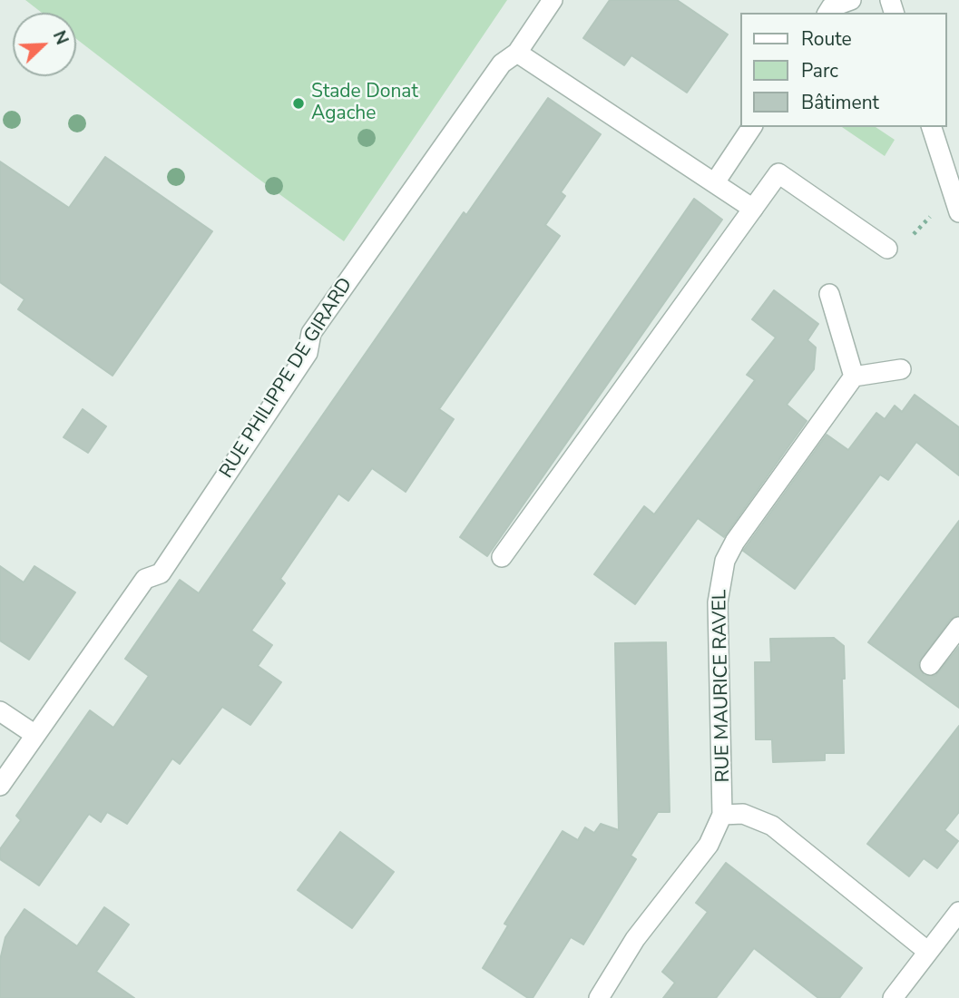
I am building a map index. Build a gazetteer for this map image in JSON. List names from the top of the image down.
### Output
{
  "streets": {
    "street": ["RUE PHILIPPE DE GIRARD", "RUE MAURICE RAVEL"]
  },
  "places": ["Stade Donat Agache"],
  "legend": ["Route", "Parc", "Bâtiment"],
  "north": "top right"
}
